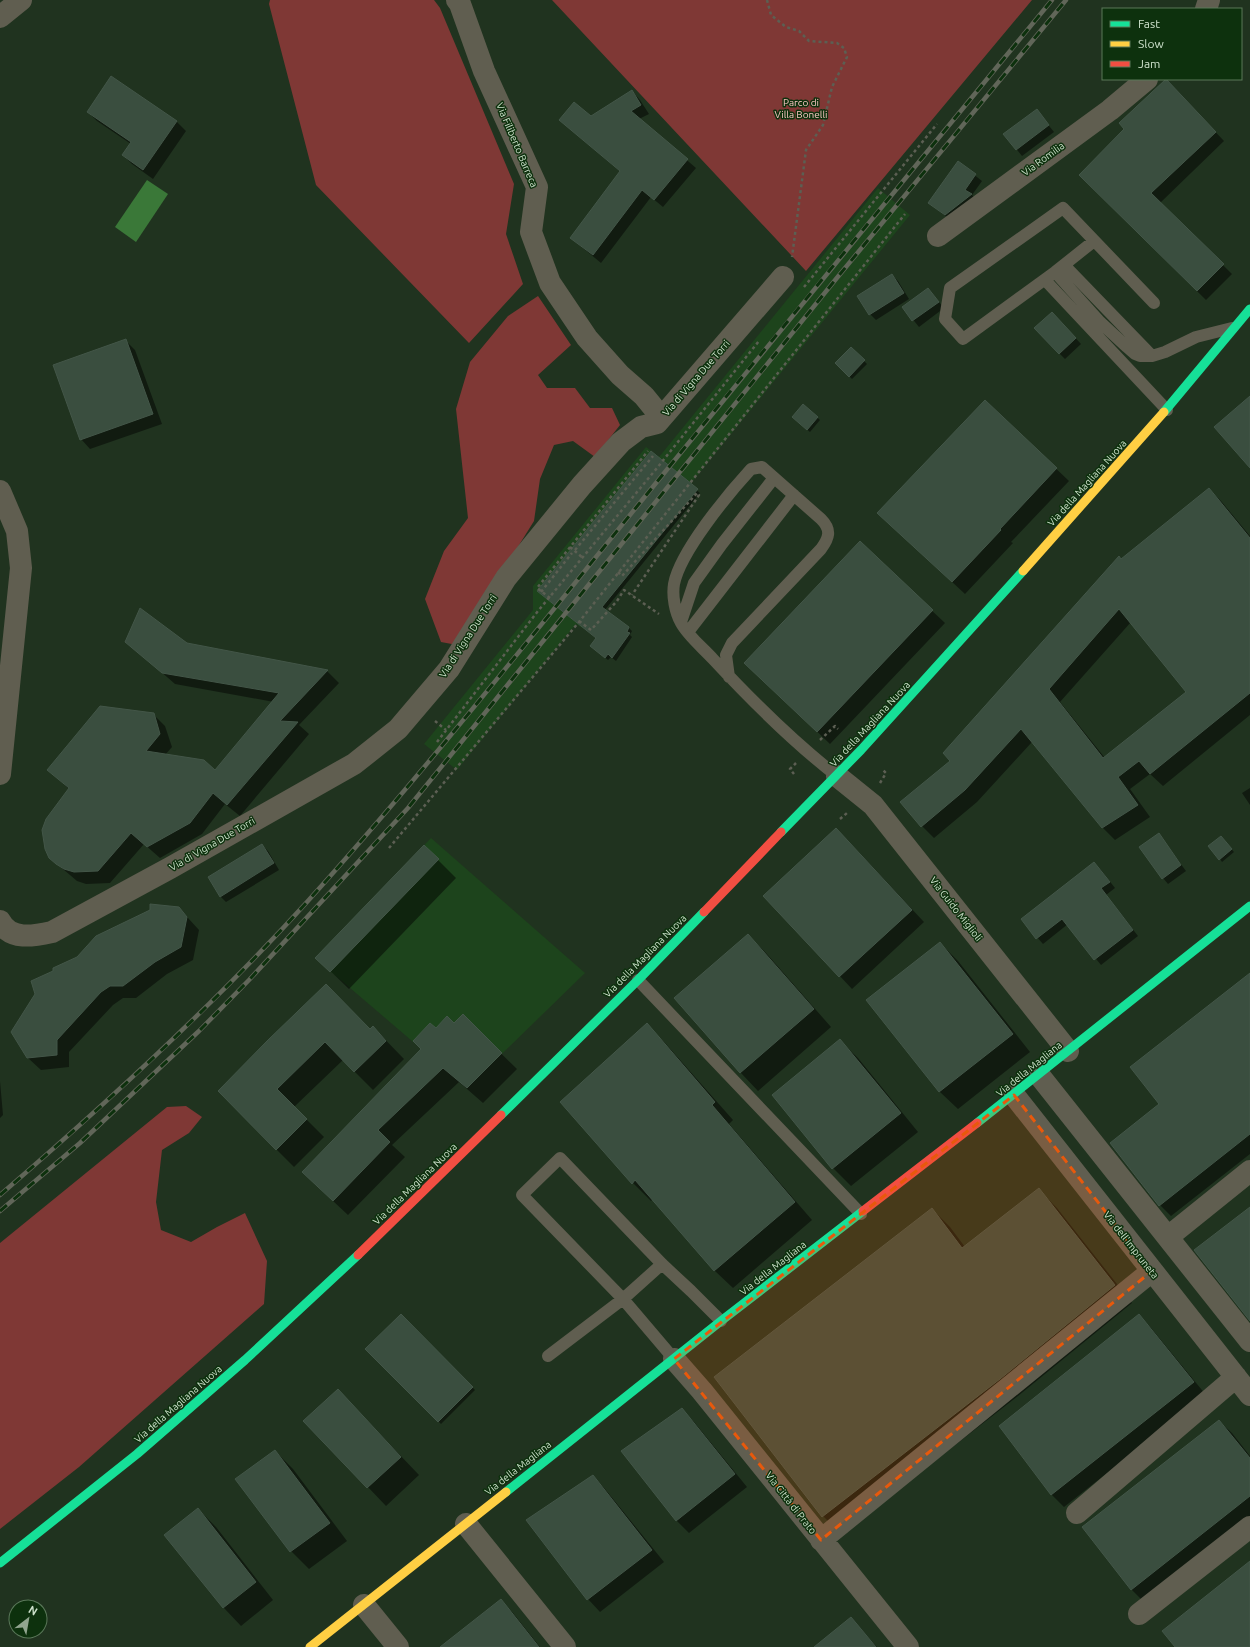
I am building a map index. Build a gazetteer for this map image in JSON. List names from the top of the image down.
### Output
{
  "streets": {
    "main road": ["Via della Magliana Nuova", "Via della Magliana"],
    "street": [
      "Via Filiberto Barreca",
      "Via Romilia",
      "Via di Vigna Due Torri",
      "Via Guido Miglioli",
      "Via dell'Impruneta",
      "Via Città di Prato"
    ]
  },
  "crossings": [
    ["Via Filiberto Barreca", "Via di Vigna Due Torri"],
    ["Via della Magliana Nuova", "Via Guido Miglioli"],
    ["Via Guido Miglioli", "Via della Magliana"],
    ["Via della Magliana", "Via dell'Impruneta"],
    ["Via della Magliana", "Via Città di Prato"]
  ],
  "parks": ["Parco di Villa Bonelli"],
  "legend": ["Fast", "Slow", "Jam"],
  "north": "top right"
}
